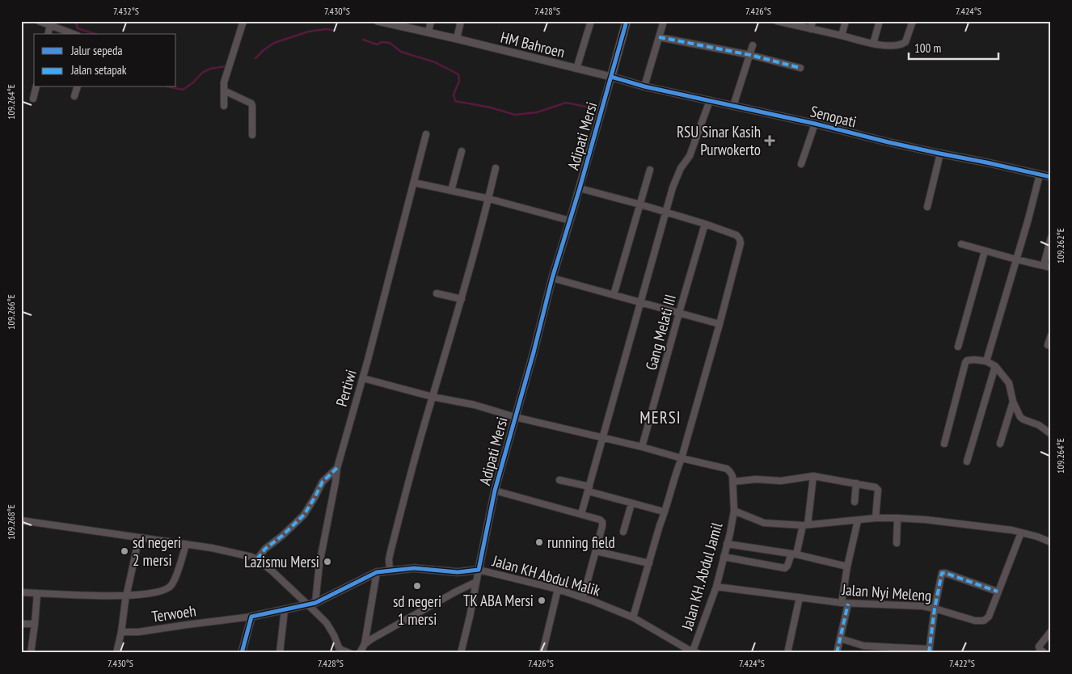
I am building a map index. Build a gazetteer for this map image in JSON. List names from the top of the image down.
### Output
{
  "streets": {
    "street": [
      "HM Bahroen",
      "Senopati",
      "Adipati Mersi",
      "Gang Melati III",
      "Pertiwi",
      "Jalan KH Abdul Malik",
      "Jalan KH. Abdul Jamil",
      "Jalan Nyi Meleng",
      "Terwoeh"
    ]
  },
  "crossings": [
    ["HM Bahroen", "Senopati"],
    ["HM Bahroen", "Adipati Mersi"],
    ["Senopati", "Adipati Mersi"],
    ["Adipati Mersi", "Jalan KH Abdul Malik"],
    ["Jalan KH Abdul Malik", "Jalan KH. Abdul Jamil"],
    ["Jalan KH. Abdul Jamil", "Jalan Nyi Meleng"]
  ],
  "districts": ["MERSI"],
  "places": {
    "health": ["RSU Sinar Kasih Purwokerto"],
    "other": [
      "running field",
      "sd negeri 2 mersi",
      "Lazismu Mersi",
      "sd negeri 1 mersi",
      "TK ABA Mersi"
    ]
  },
  "legend": ["Jalur sepeda", "Jalan setapak"],
  "scale_bar": "100 m",
  "coordinates": [
    "7.432°S",
    "7.430°S",
    "7.428°S",
    "7.426°S",
    "7.424°S",
    "109.264°E",
    "109.262°E",
    "109.266°E",
    "109.268°E",
    "7.422°S"
  ]
}
